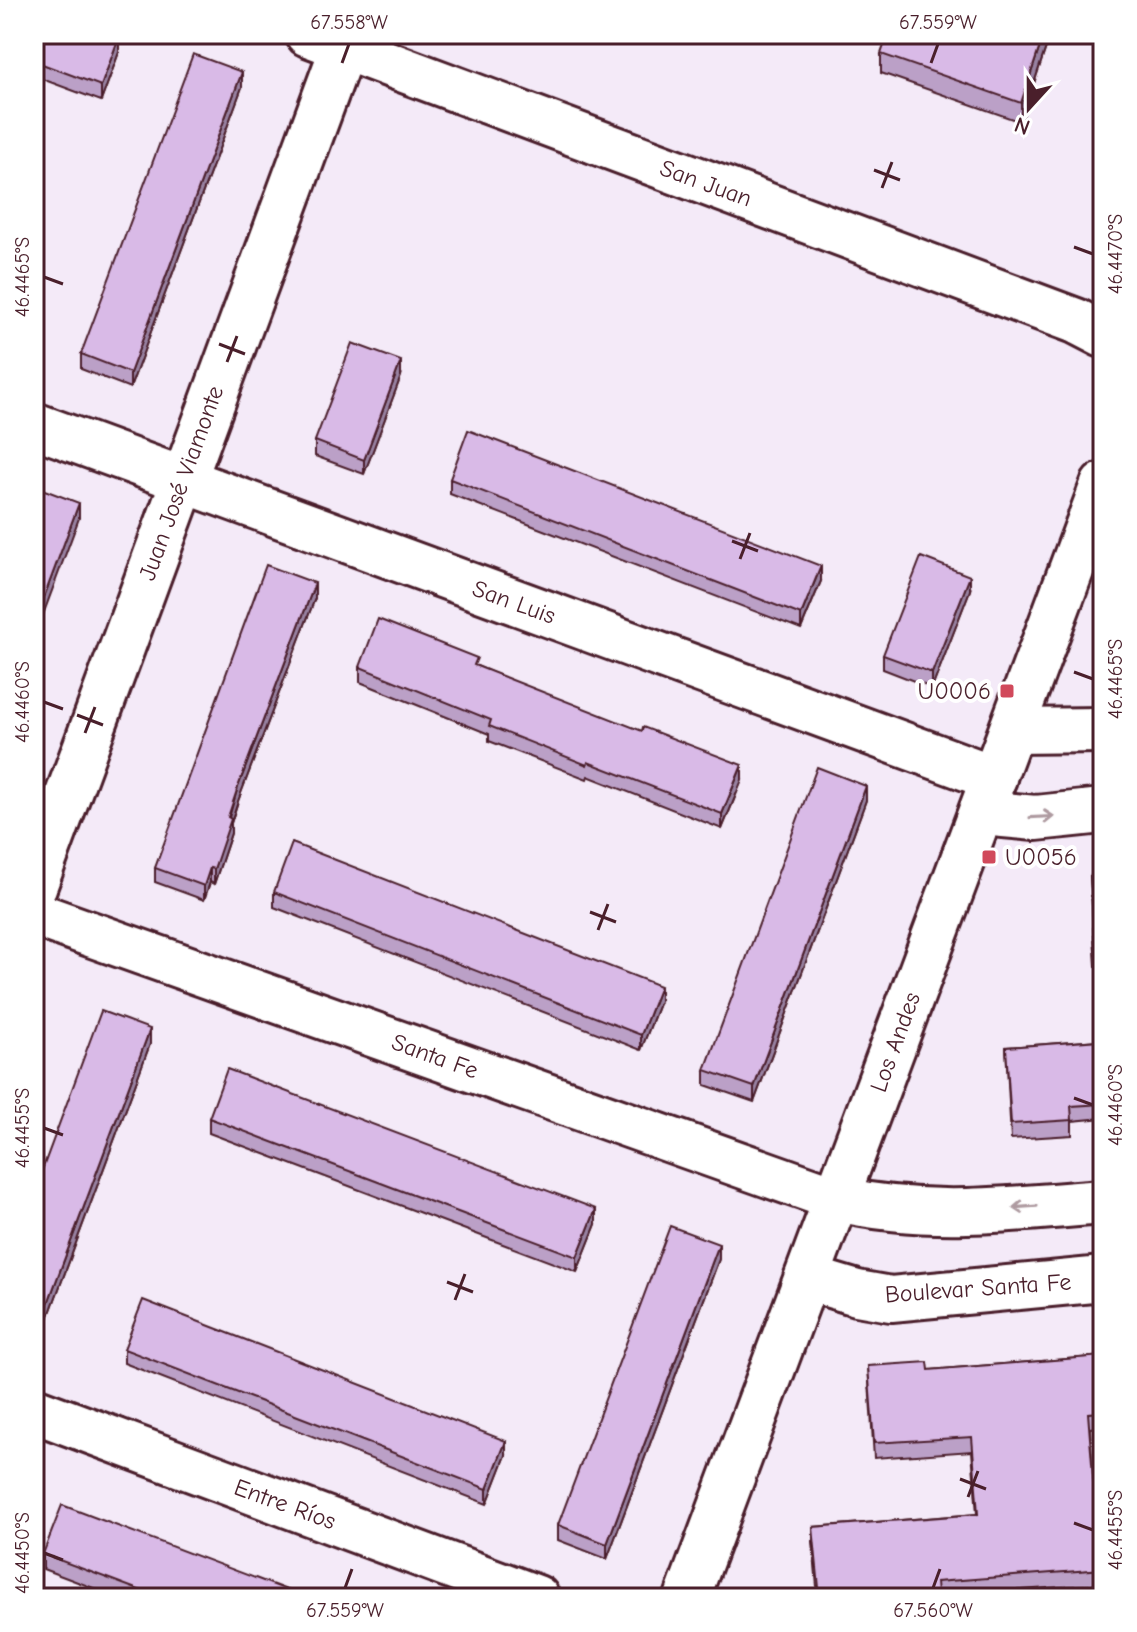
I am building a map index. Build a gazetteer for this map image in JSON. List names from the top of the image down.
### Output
{
  "streets": {
    "street": [
      "San Juan",
      "Juan José Viamonte",
      "San Luis",
      "Los Andes",
      "Santa Fe",
      "Boulevar Santa Fe",
      "Entre Ríos"
    ]
  },
  "crossings": [
    ["San Juan", "Juan José Viamonte"],
    ["Juan José Viamonte", "San Luis"],
    ["San Luis", "Los Andes"],
    ["Los Andes", "Santa Fe"],
    ["Los Andes", "Boulevar Santa Fe"]
  ],
  "places": {
    "transit": ["U0006", "U0056"]
  },
  "north": "bottom",
  "coordinates": [
    "67.558°W",
    "67.559°W",
    "46.4470°S",
    "46.4465°S",
    "46.4460°S",
    "46.4455°S",
    "46.4450°S",
    "67.560°W"
  ]
}
